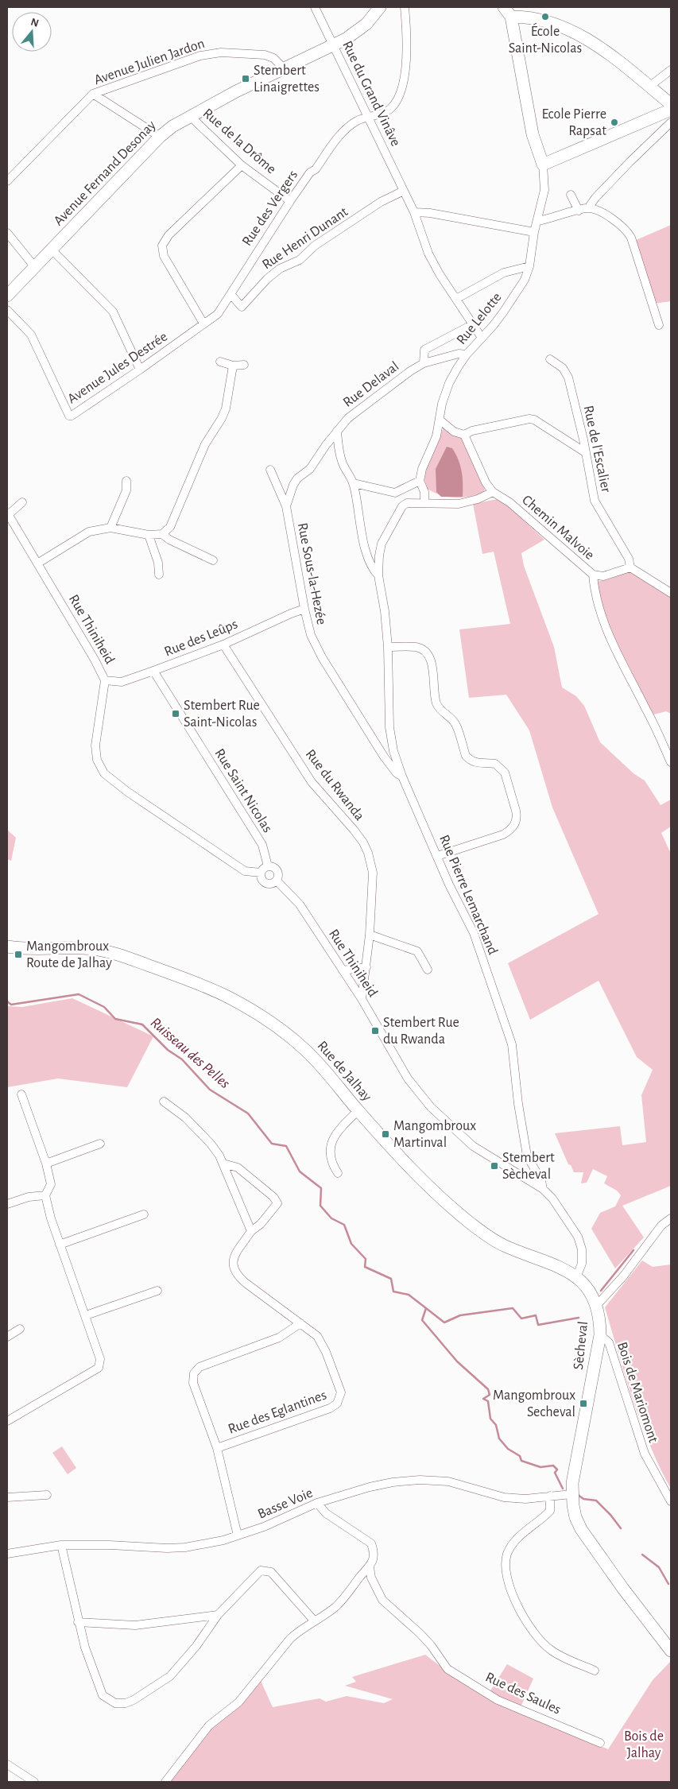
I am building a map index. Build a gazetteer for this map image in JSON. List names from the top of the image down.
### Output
{
  "streets": {
    "main road": ["Avenue Fernand Desonay", "Rue de Jalhay", "Sècheval"],
    "street": [
      "Avenue Julien Jardon",
      "Rue du Grand Vinâve",
      "Rue de la Drôme",
      "Rue des Vergers",
      "Rue Henri Dunant",
      "Rue Lelotte",
      "Avenue Jules Destrée",
      "Rue Delaval",
      "Rue de l'Escalier",
      "Chemin Malvoie",
      "Rue Sous-la-Hezée",
      "Rue Thiniheid",
      "Rue des Leûps",
      "Rue du Rwanda",
      "Rue Saint Nicolas",
      "Rue Pierre Lemarchand",
      "Bois de Mariomont",
      "Rue des Eglantines",
      "Basse Voie",
      "Rue des Saules"
    ]
  },
  "crossings": [
    ["Avenue Julien Jardon", "Avenue Fernand Desonay"],
    ["Rue du Grand Vinâve", "Avenue Fernand Desonay"],
    ["Rue du Grand Vinâve", "Rue des Vergers"],
    ["Rue du Grand Vinâve", "Rue Henri Dunant"],
    ["Rue du Grand Vinâve", "Rue Lelotte"],
    ["Rue de la Drôme", "Avenue Fernand Desonay"],
    ["Rue de la Drôme", "Rue des Vergers"],
    ["Rue des Vergers", "Rue Henri Dunant"],
    ["Rue des Vergers", "Avenue Jules Destrée"],
    ["Rue Lelotte", "Rue Delaval"],
    ["Rue Delaval", "Rue Sous-la-Hezée"],
    ["Rue de l'Escalier", "Chemin Malvoie"],
    ["Rue Sous-la-Hezée", "Rue des Leûps"],
    ["Rue Sous-la-Hezée", "Rue Pierre Lemarchand"],
    ["Rue Thiniheid", "Rue des Leûps"],
    ["Rue Thiniheid", "Rue du Rwanda"],
    ["Rue Thiniheid", "Rue Saint Nicolas"],
    ["Rue Thiniheid", "Rue Pierre Lemarchand"],
    ["Rue des Leûps", "Rue du Rwanda"],
    ["Rue des Leûps", "Rue Saint Nicolas"],
    ["Rue Pierre Lemarchand", "Rue de Jalhay"],
    ["Rue de Jalhay", "Sècheval"],
    ["Sècheval", "Bois de Mariomont"],
    ["Sècheval", "Basse Voie"],
    ["Basse Voie", "Rue des Saules"]
  ],
  "water": ["Ruisseau des Pelles"],
  "parks": ["Bois de Jalhay"],
  "places": {
    "other": ["École Saint-Nicolas", "Ecole Pierre Rapsat"],
    "transit": [
      "Stembert Linaigrettes",
      "Stembert Rue Saint-Nicolas",
      "Mangombroux Route de Jalhay",
      "Stembert Rue du Rwanda",
      "Mangombroux Martinval",
      "Stembert Sècheval",
      "Mangombroux Secheval"
    ]
  },
  "north": "top"
}
